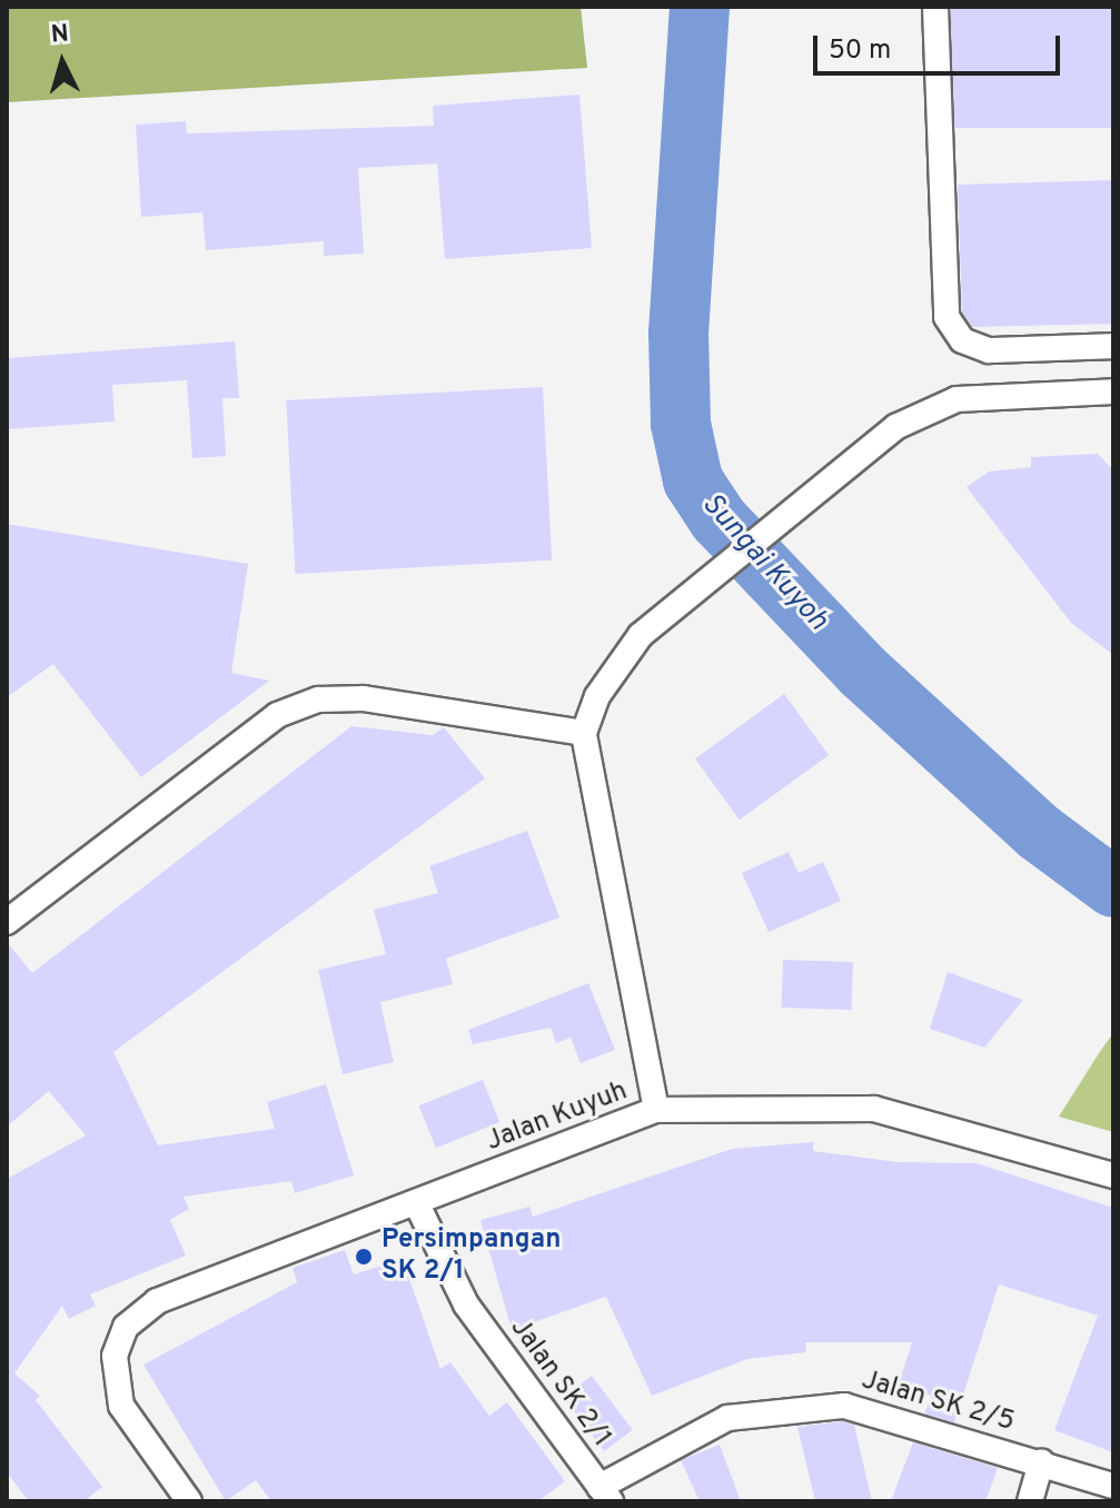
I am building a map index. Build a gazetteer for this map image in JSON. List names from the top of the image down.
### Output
{
  "streets": {
    "street": ["Jalan Kuyuh", "Jalan SK 2/1", "Jalan SK 2/5"]
  },
  "crossings": [
    ["Jalan Kuyuh", "Jalan SK 2/1"],
    ["Jalan SK 2/1", "Jalan SK 2/5"]
  ],
  "water": ["Sungai Kuyoh"],
  "places": ["Persimpangan SK 2/1"],
  "scale_bar": "50 m",
  "north": "top"
}
